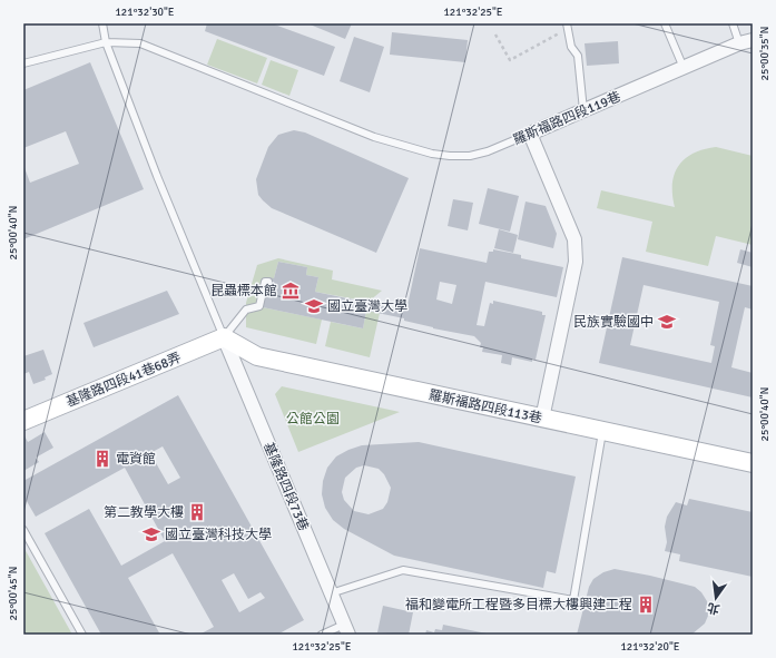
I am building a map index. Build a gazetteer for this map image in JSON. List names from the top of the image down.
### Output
{
  "streets": {
    "street": [
      "羅斯福路四段119巷",
      "基隆路四段41巷68弄",
      "羅斯福路四段113巷",
      "基隆路四段73巷"
    ]
  },
  "crossings": [
    ["基隆路四段41巷68弄", "羅斯福路四段113巷"],
    ["基隆路四段41巷68弄", "基隆路四段73巷"],
    ["羅斯福路四段113巷", "基隆路四段73巷"]
  ],
  "parks": ["公館公園"],
  "places": {
    "museum": ["昆蟲標本館"],
    "school or university": ["國立臺灣大學", "民族實驗國中", "國立臺灣科技大學"],
    "building": ["電資館", "第二教學大樓", "福和變電所工程暨多目標大樓興建工程"]
  },
  "north": "bottom",
  "coordinates": [
    "121°32'30\"E",
    "121°32'25\"E",
    "25°00'35\"N",
    "25°00'40\"N",
    "25°00'45\"N",
    "121°32'20\"E"
  ]
}
